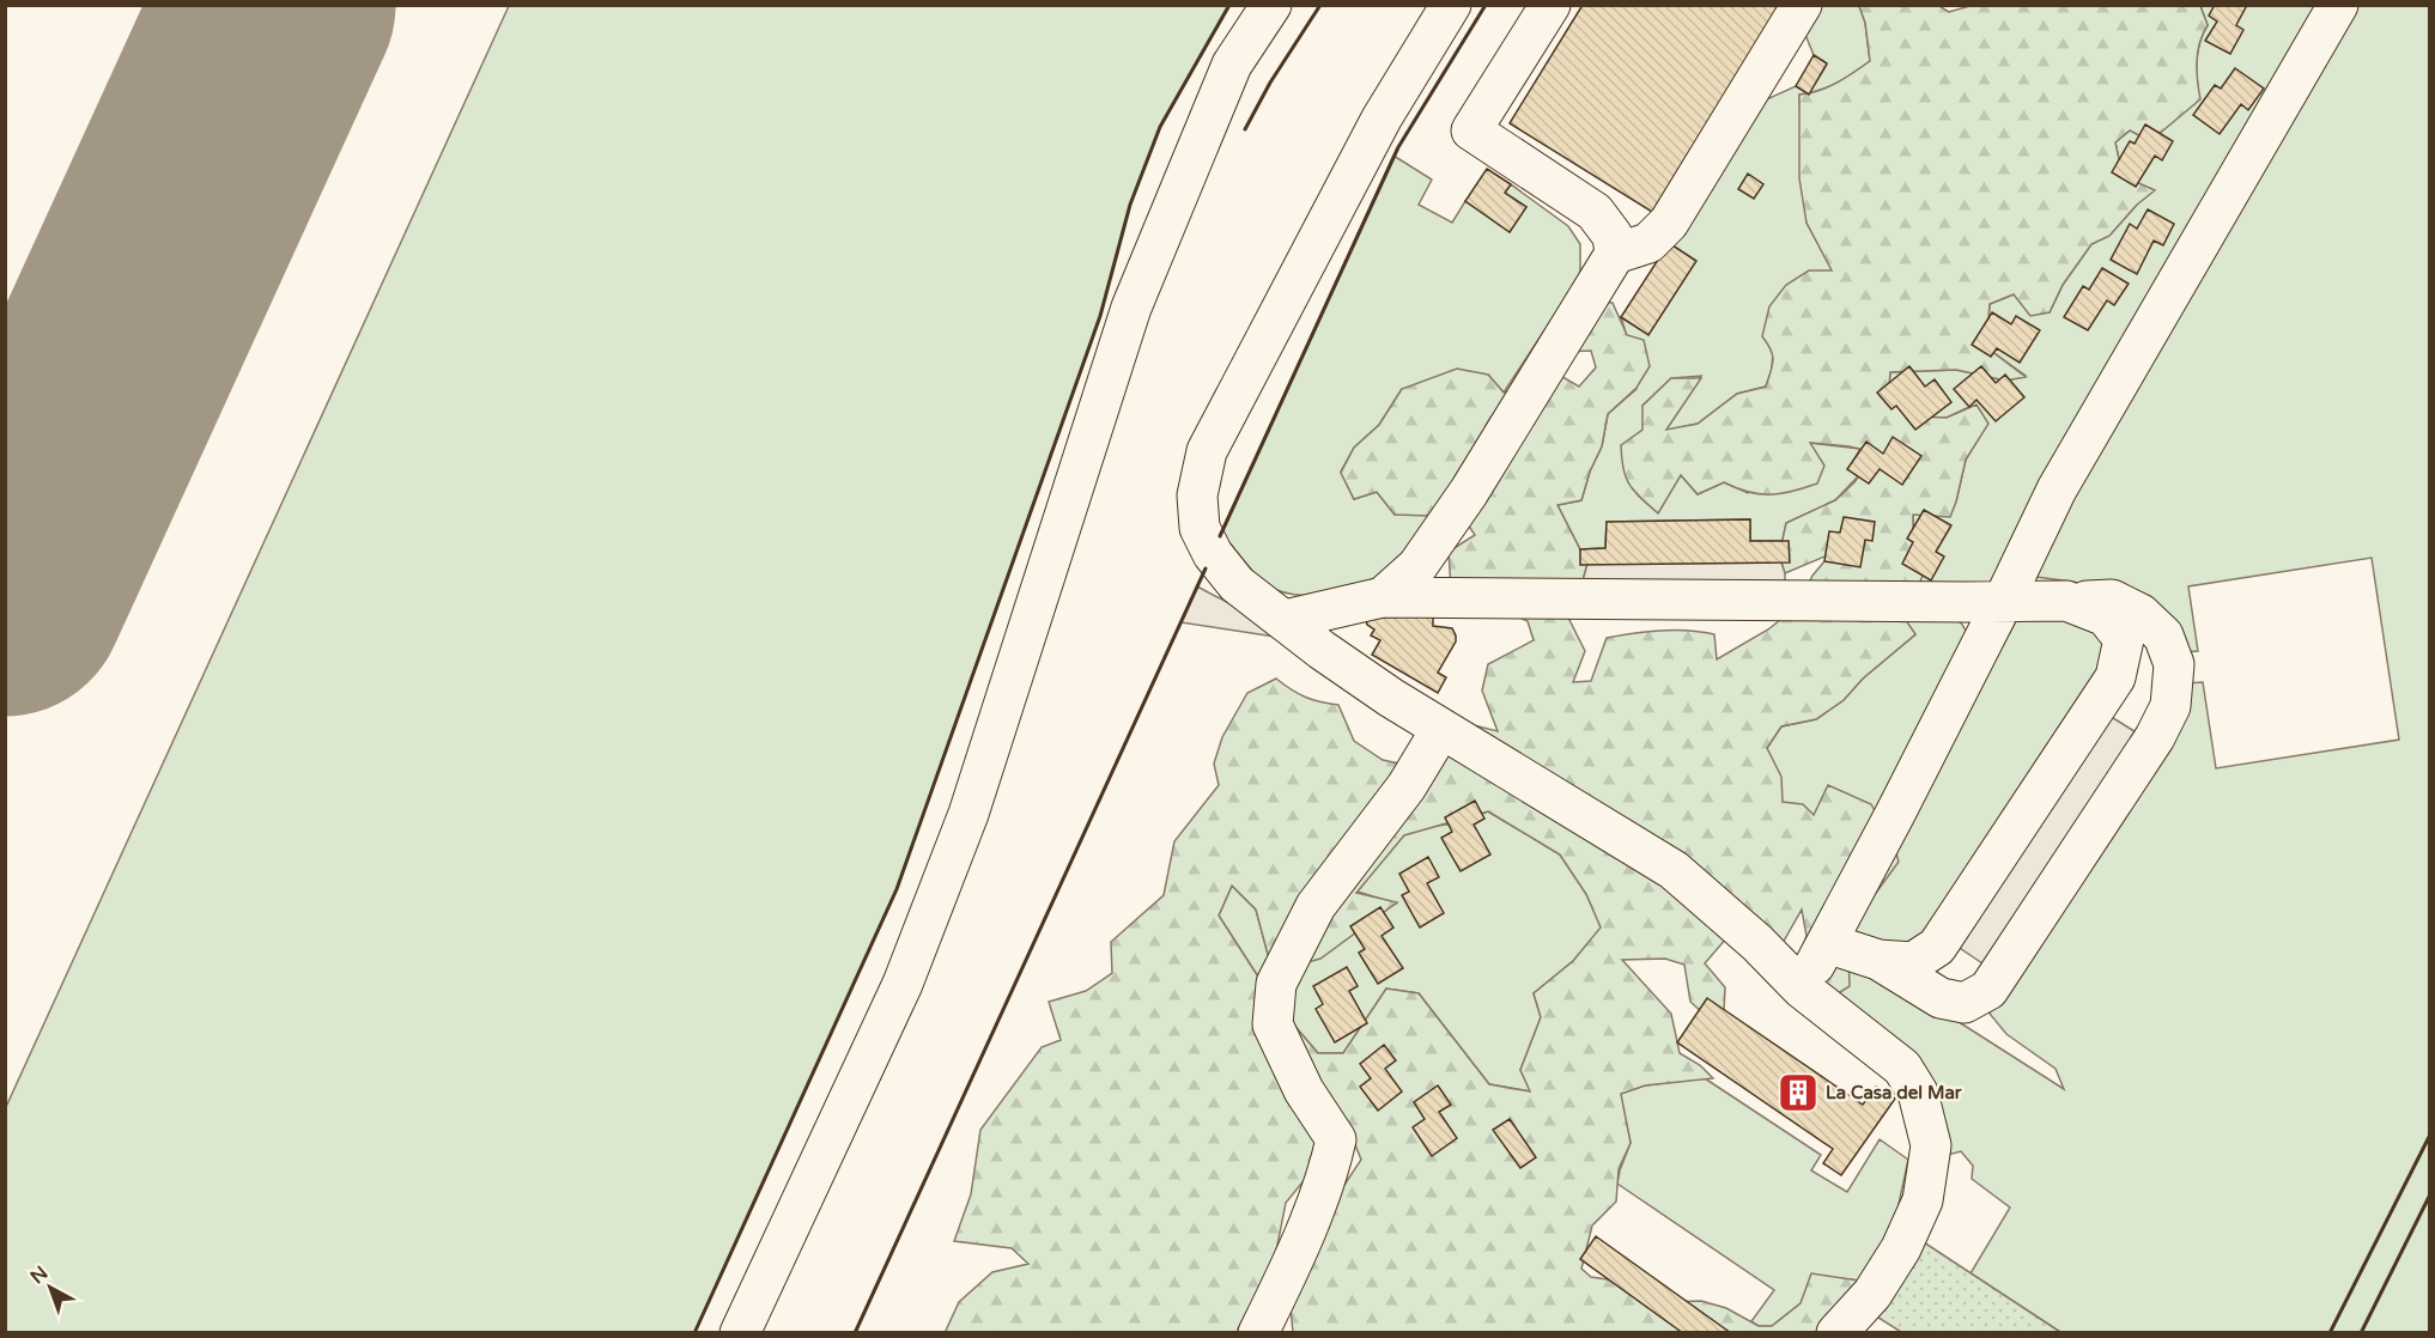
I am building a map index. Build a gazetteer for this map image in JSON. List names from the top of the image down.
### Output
{
  "places": {
    "building": ["La Casa del Mar"]
  },
  "north": "top left"
}
